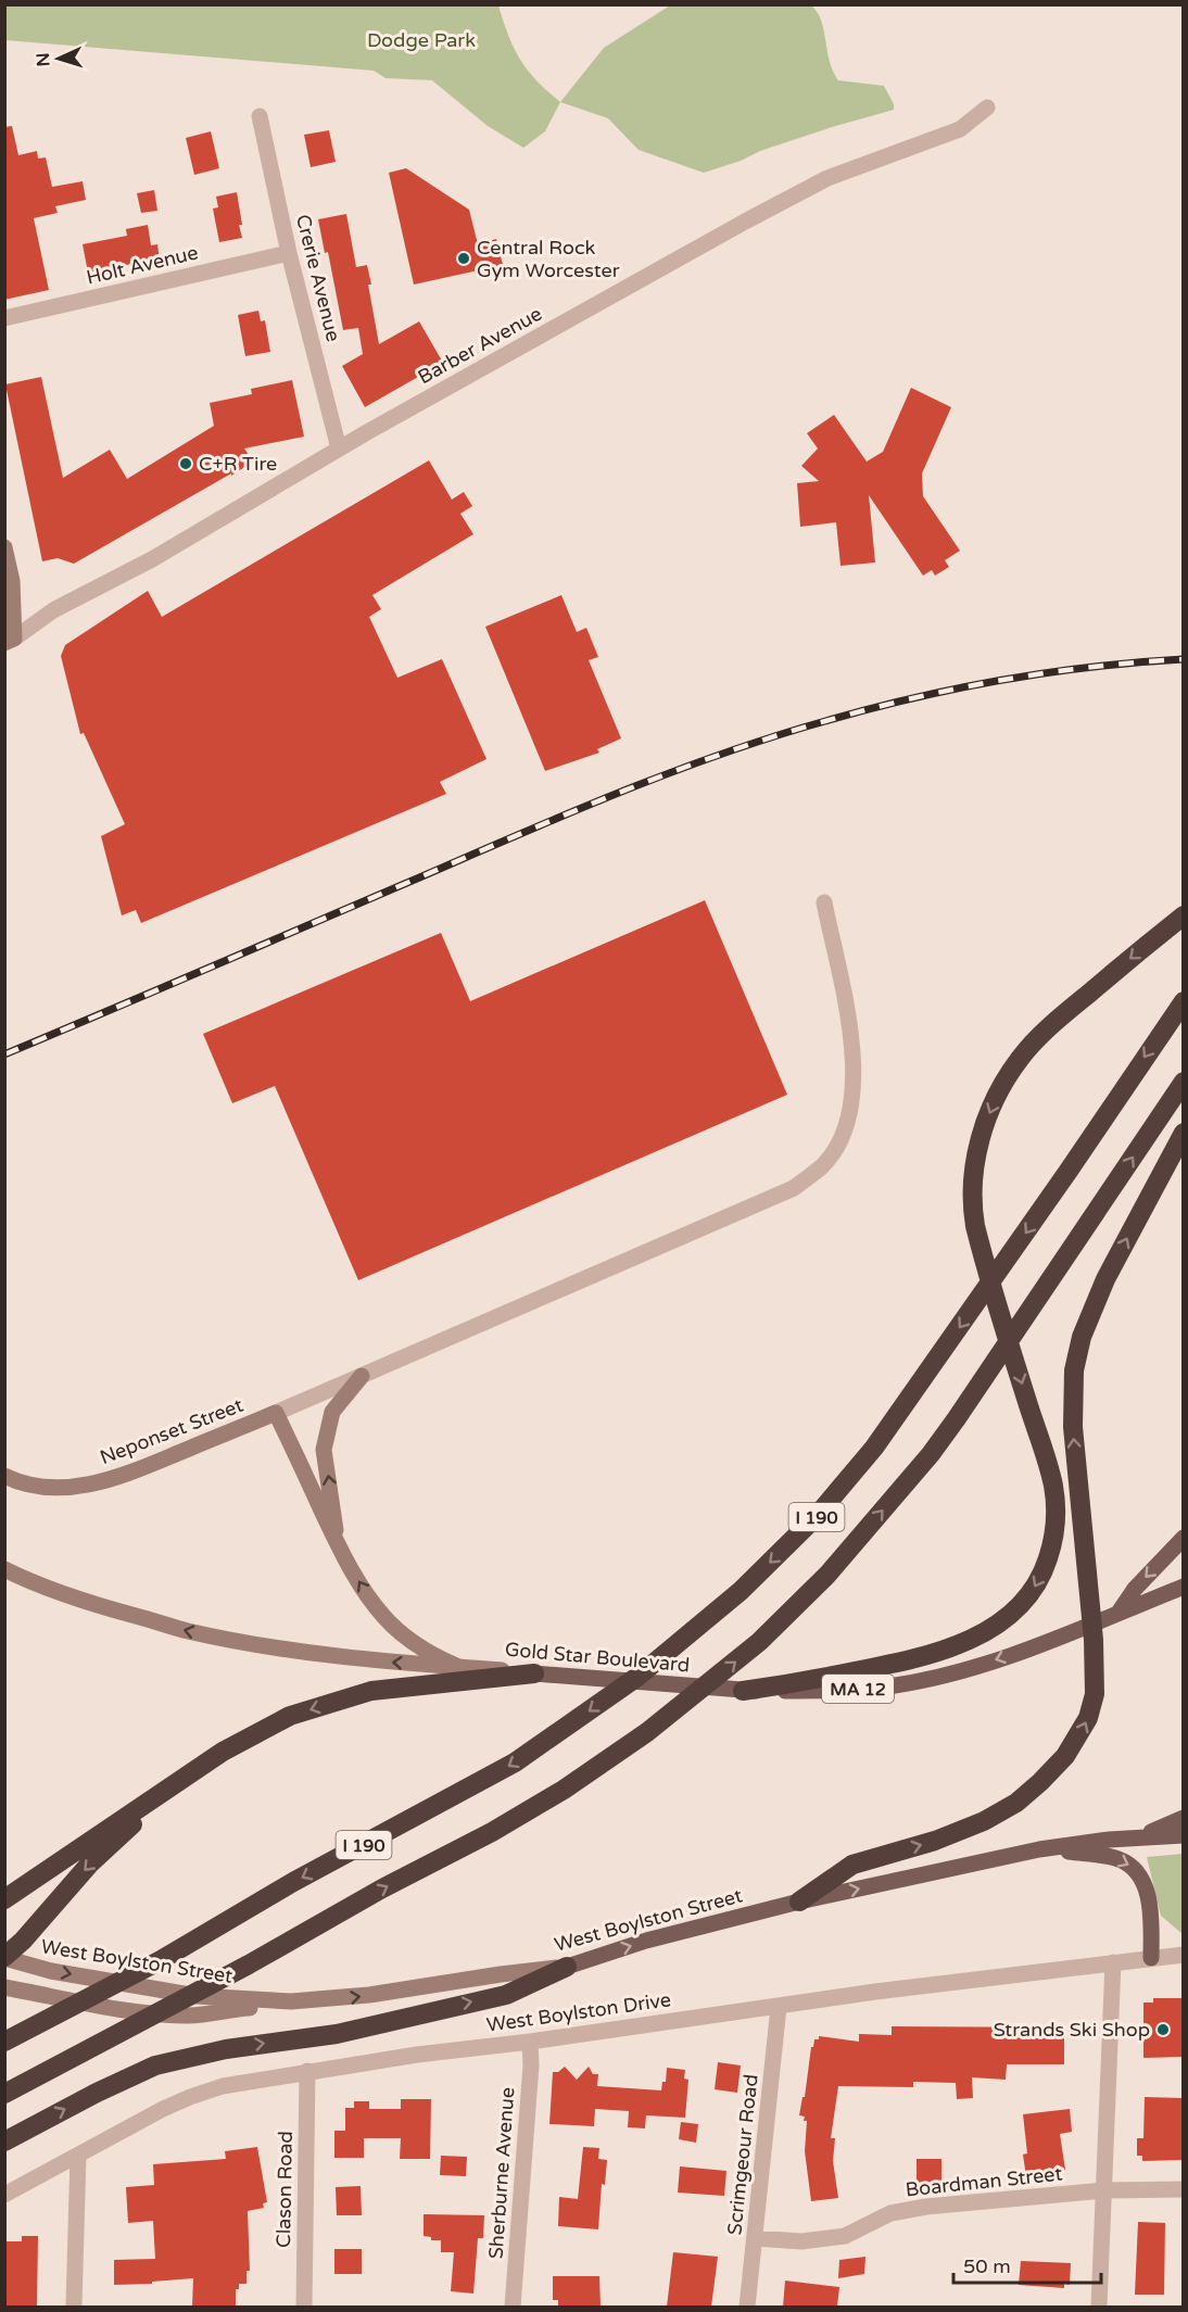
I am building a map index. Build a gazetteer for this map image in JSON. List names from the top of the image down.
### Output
{
  "streets": {
    "highway": ["I 190"],
    "main road": [
      "Neponset Street",
      "Gold Star Boulevard",
      "MA 12",
      "West Boylston Street"
    ],
    "street": [
      "Holt Avenue",
      "Crerie Avenue",
      "Barber Avenue",
      "West Boylston Drive",
      "Scrimgeour Road",
      "Sherburne Avenue",
      "Boardman Street",
      "Clason Road"
    ]
  },
  "crossings": [
    ["Holt Avenue", "Crerie Avenue"],
    ["Crerie Avenue", "Barber Avenue"],
    ["West Boylston Drive", "Scrimgeour Road"],
    ["West Boylston Drive", "Sherburne Avenue"],
    ["West Boylston Drive", "Clason Road"],
    ["Scrimgeour Road", "Boardman Street"]
  ],
  "one_way": ["Gold Star Boulevard", "West Boylston Street"],
  "parks": ["Dodge Park"],
  "places": ["Central Rock Gym Worcester", "C+R Tire", "Strands Ski Shop"],
  "scale_bar": "50 m",
  "north": "left"
}
